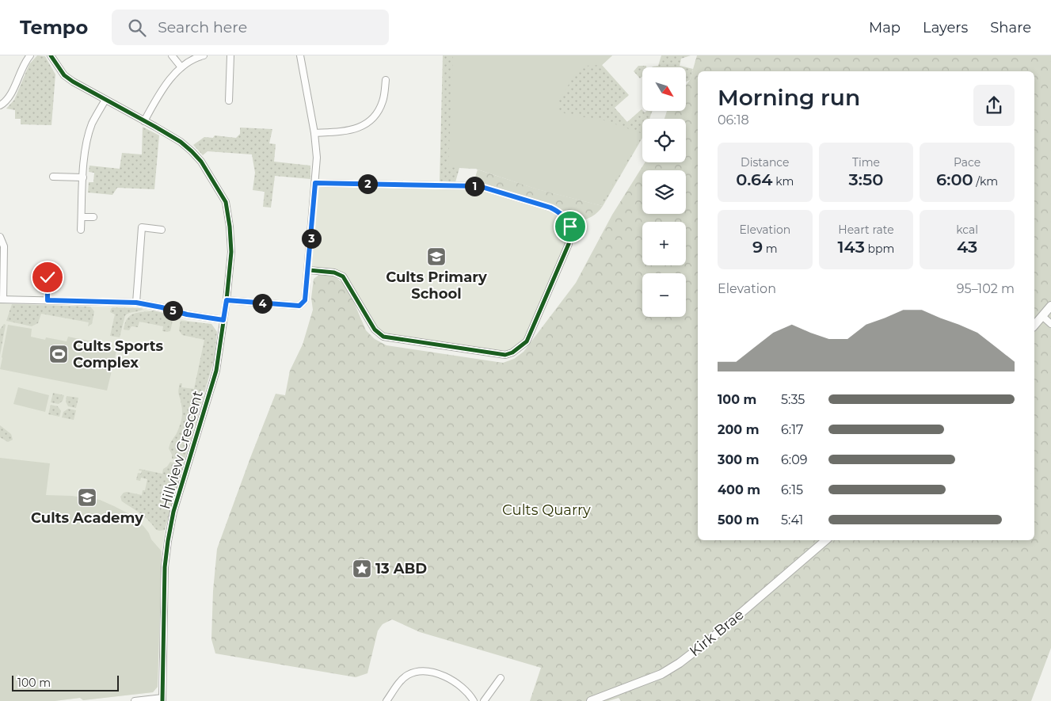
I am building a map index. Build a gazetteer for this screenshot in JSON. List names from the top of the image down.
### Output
{
  "streets": {
    "street": ["Hillview Crescent", "Kirk Brae"]
  },
  "parks": ["Cults Quarry"],
  "places": {
    "school or university": ["Cults Primary School", "Cults Academy"],
    "sports": ["Cults Sports Complex"],
    "place": ["13 ABD"]
  },
  "scale_bar": "100 m",
  "north": "bottom right",
  "page": {
    "header": "Tempo",
    "search": "Search here",
    "nav": ["Map", "Layers", "Share"],
    "map_buttons": ["+", "−"],
    "heading": ["Morning run", "06:18"],
    "stats": [
      ["Distance", "0.64 km"],
      ["Time", "3:50"],
      ["Pace", "6:00 /km"],
      ["Elevation", "9 m"],
      ["Heart rate", "143 bpm"],
      ["kcal", "43"]
    ],
    "pins": [
      "2",
      "1",
      "3",
      "4",
      "5"
    ],
    "chart": ["Elevation", "95–102 m"],
    "list": [
      {
        "name": "100 m",
        "note": "5:35"
      },
      {
        "name": "200 m",
        "note": "6:17"
      },
      {
        "name": "300 m",
        "note": "6:09"
      },
      {
        "name": "400 m",
        "note": "6:15"
      },
      {
        "name": "500 m",
        "note": "5:41"
      }
    ],
    "scale": "100 m"
  }
}
